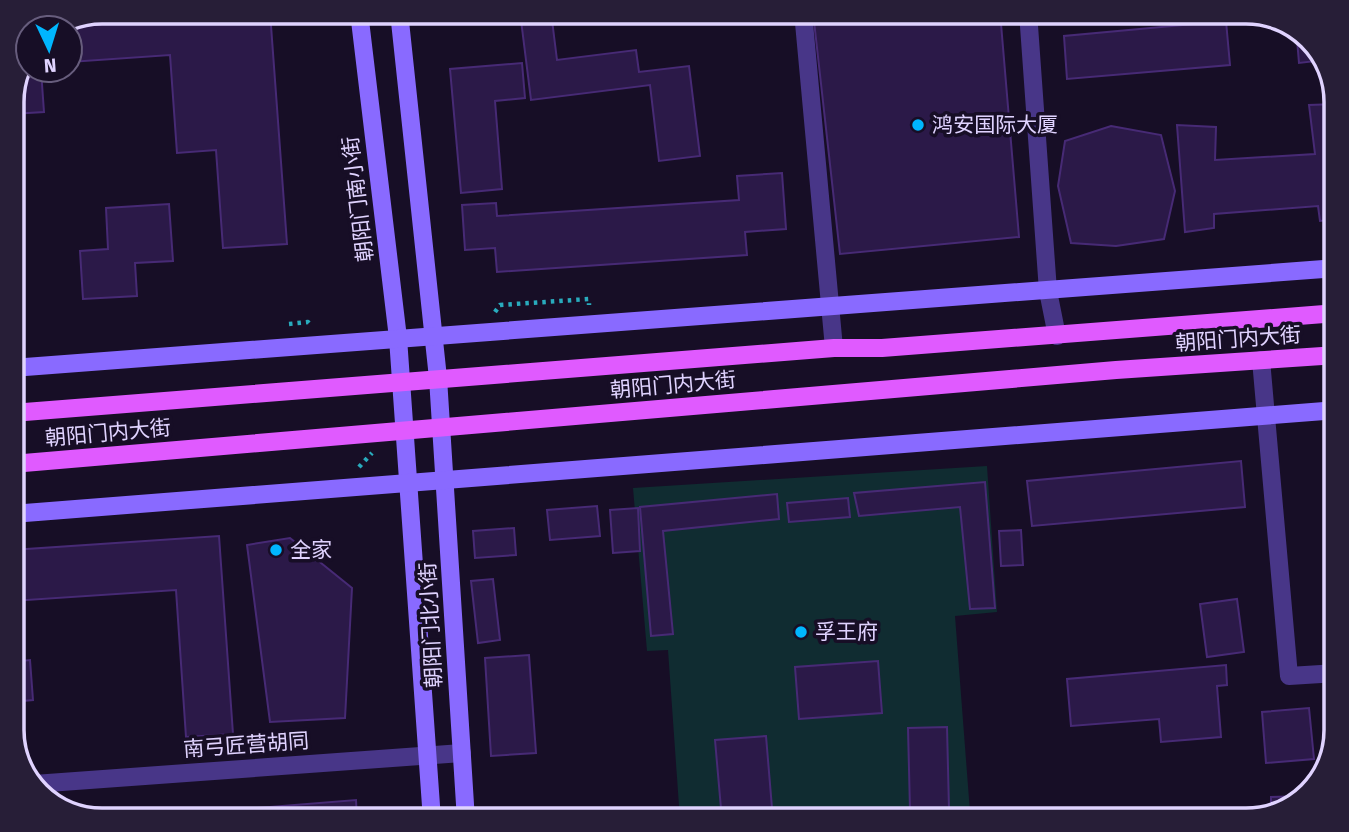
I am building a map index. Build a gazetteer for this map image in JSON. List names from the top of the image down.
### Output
{
  "streets": {
    "main road": ["朝阳门内大街"],
    "street": ["朝阳门南小街", "朝阳门北小街", "南弓匠营胡同"]
  },
  "crossings": [
    ["朝阳门南小街", "朝阳门内大街"],
    ["朝阳门南小街", "朝阳门北小街"],
    ["朝阳门内大街", "朝阳门北小街"],
    ["朝阳门北小街", "南弓匠营胡同"]
  ],
  "places": ["鸿安国际大厦", "全家", "孚王府"],
  "north": "bottom"
}
